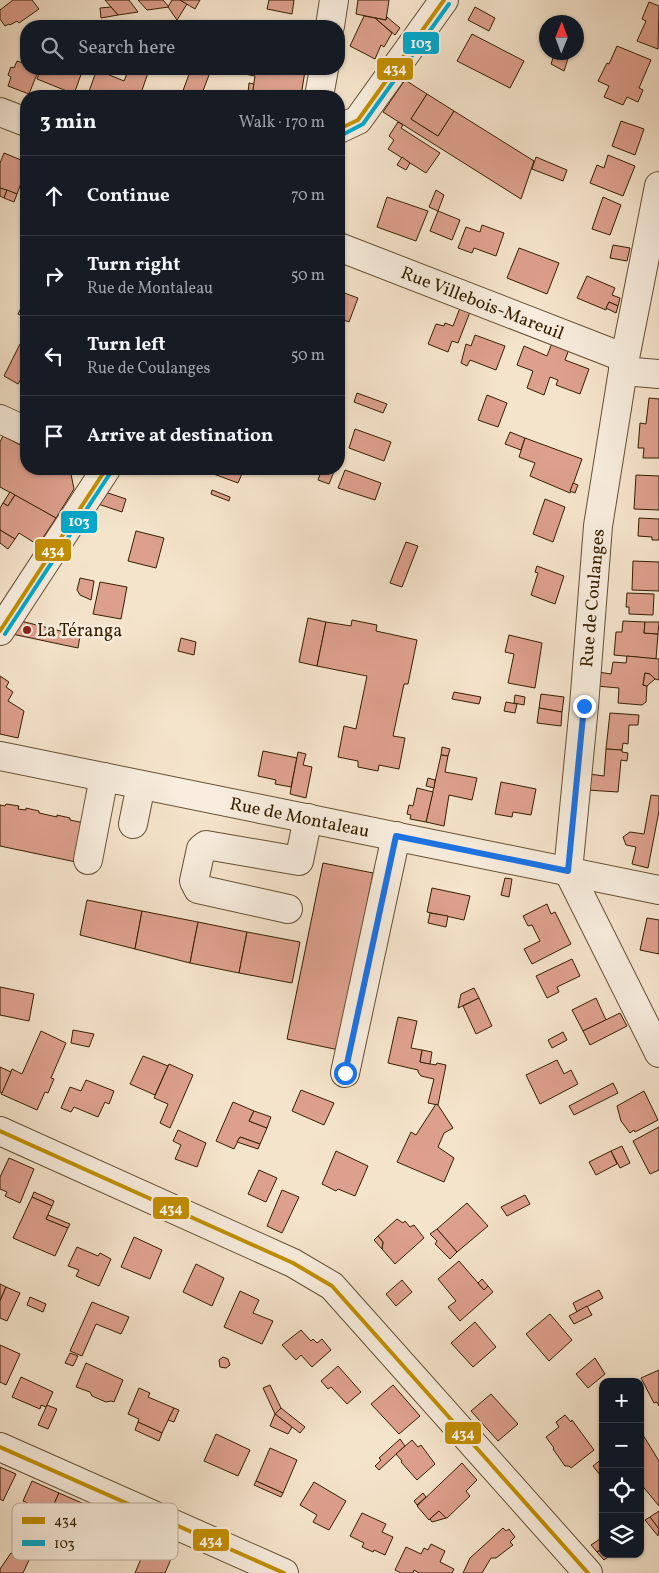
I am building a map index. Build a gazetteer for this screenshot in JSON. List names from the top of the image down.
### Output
{
  "streets": {
    "street": ["Rue Villebois-Mareuil", "Rue de Coulanges", "Rue de Montaleau"]
  },
  "crossings": [
    ["Rue Villebois-Mareuil", "Rue de Coulanges"],
    ["Rue de Coulanges", "Rue de Montaleau"]
  ],
  "places": ["La Téranga"],
  "lines": ["transit line 434", "transit line 103"],
  "legend": ["434", "103"],
  "north": "top",
  "page": {
    "search": "Search here",
    "heading": ["3 min", "Walk · 170 m"],
    "list": [
      ["Continue", "70 m"],
      ["Turn right", "Rue de Montaleau", "50 m"],
      ["Turn left", "Rue de Coulanges", "50 m"],
      "Arrive at destination"
    ],
    "map_buttons": ["+", "−"]
  }
}
